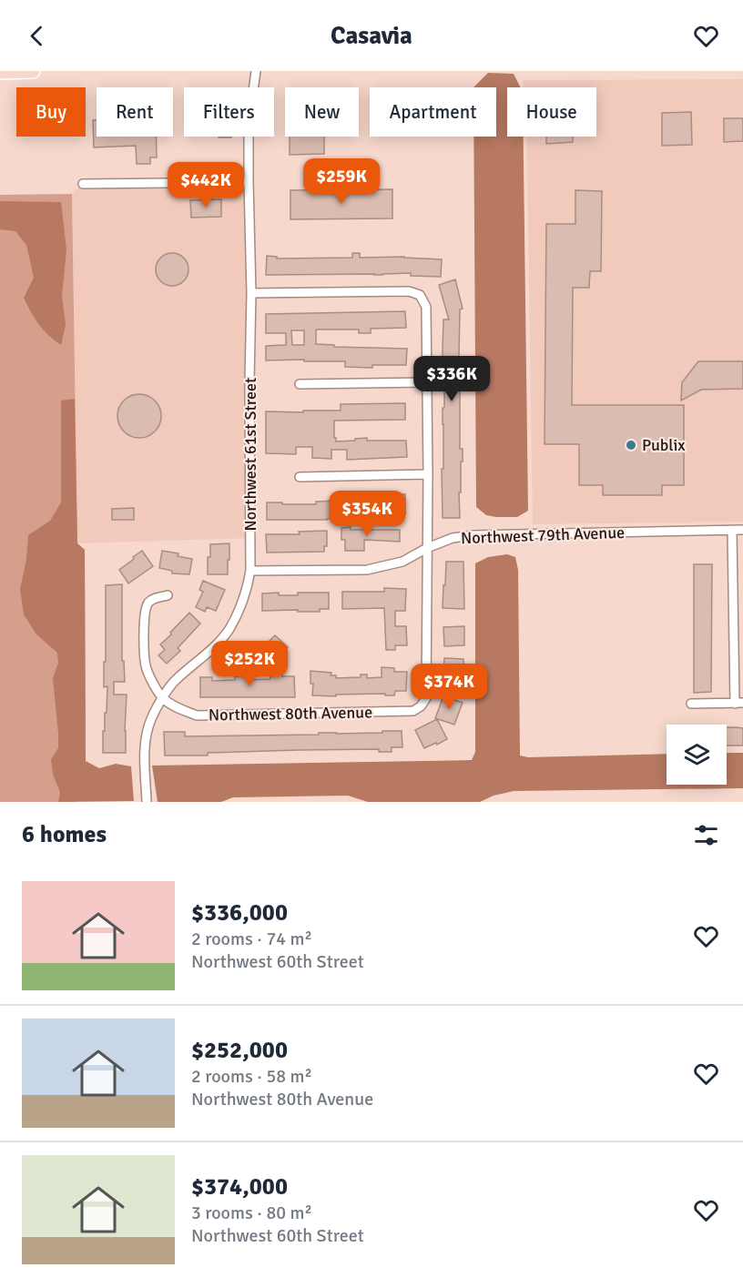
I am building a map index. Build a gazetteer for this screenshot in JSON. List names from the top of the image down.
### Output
{
  "streets": {
    "street": ["Northwest 61st Street", "Northwest 79th Avenue", "Northwest 80th Avenue"]
  },
  "crossings": [
    ["Northwest 61st Street", "Northwest 79th Avenue"],
    ["Northwest 61st Street", "Northwest 80th Avenue"],
    ["Northwest 79th Avenue", "Northwest 80th Avenue"]
  ],
  "places": ["Publix"],
  "page": {
    "header": "Casavia",
    "chip": [
      "Buy",
      "Rent",
      "Filters",
      "New",
      "Apartment",
      "House"
    ],
    "price": [
      "$259K",
      "$442K",
      "$336K",
      "$354K",
      "$252K",
      "$374K"
    ],
    "heading": "6 homes",
    "list": [
      {
        "name": "$336,000",
        "note": "2 rooms · 74 m² · Northwest 60th Street"
      },
      {
        "name": "$252,000",
        "note": "2 rooms · 58 m² · Northwest 80th Avenue"
      },
      {
        "name": "$374,000",
        "note": "3 rooms · 80 m² · Northwest 60th Street"
      }
    ]
  }
}
